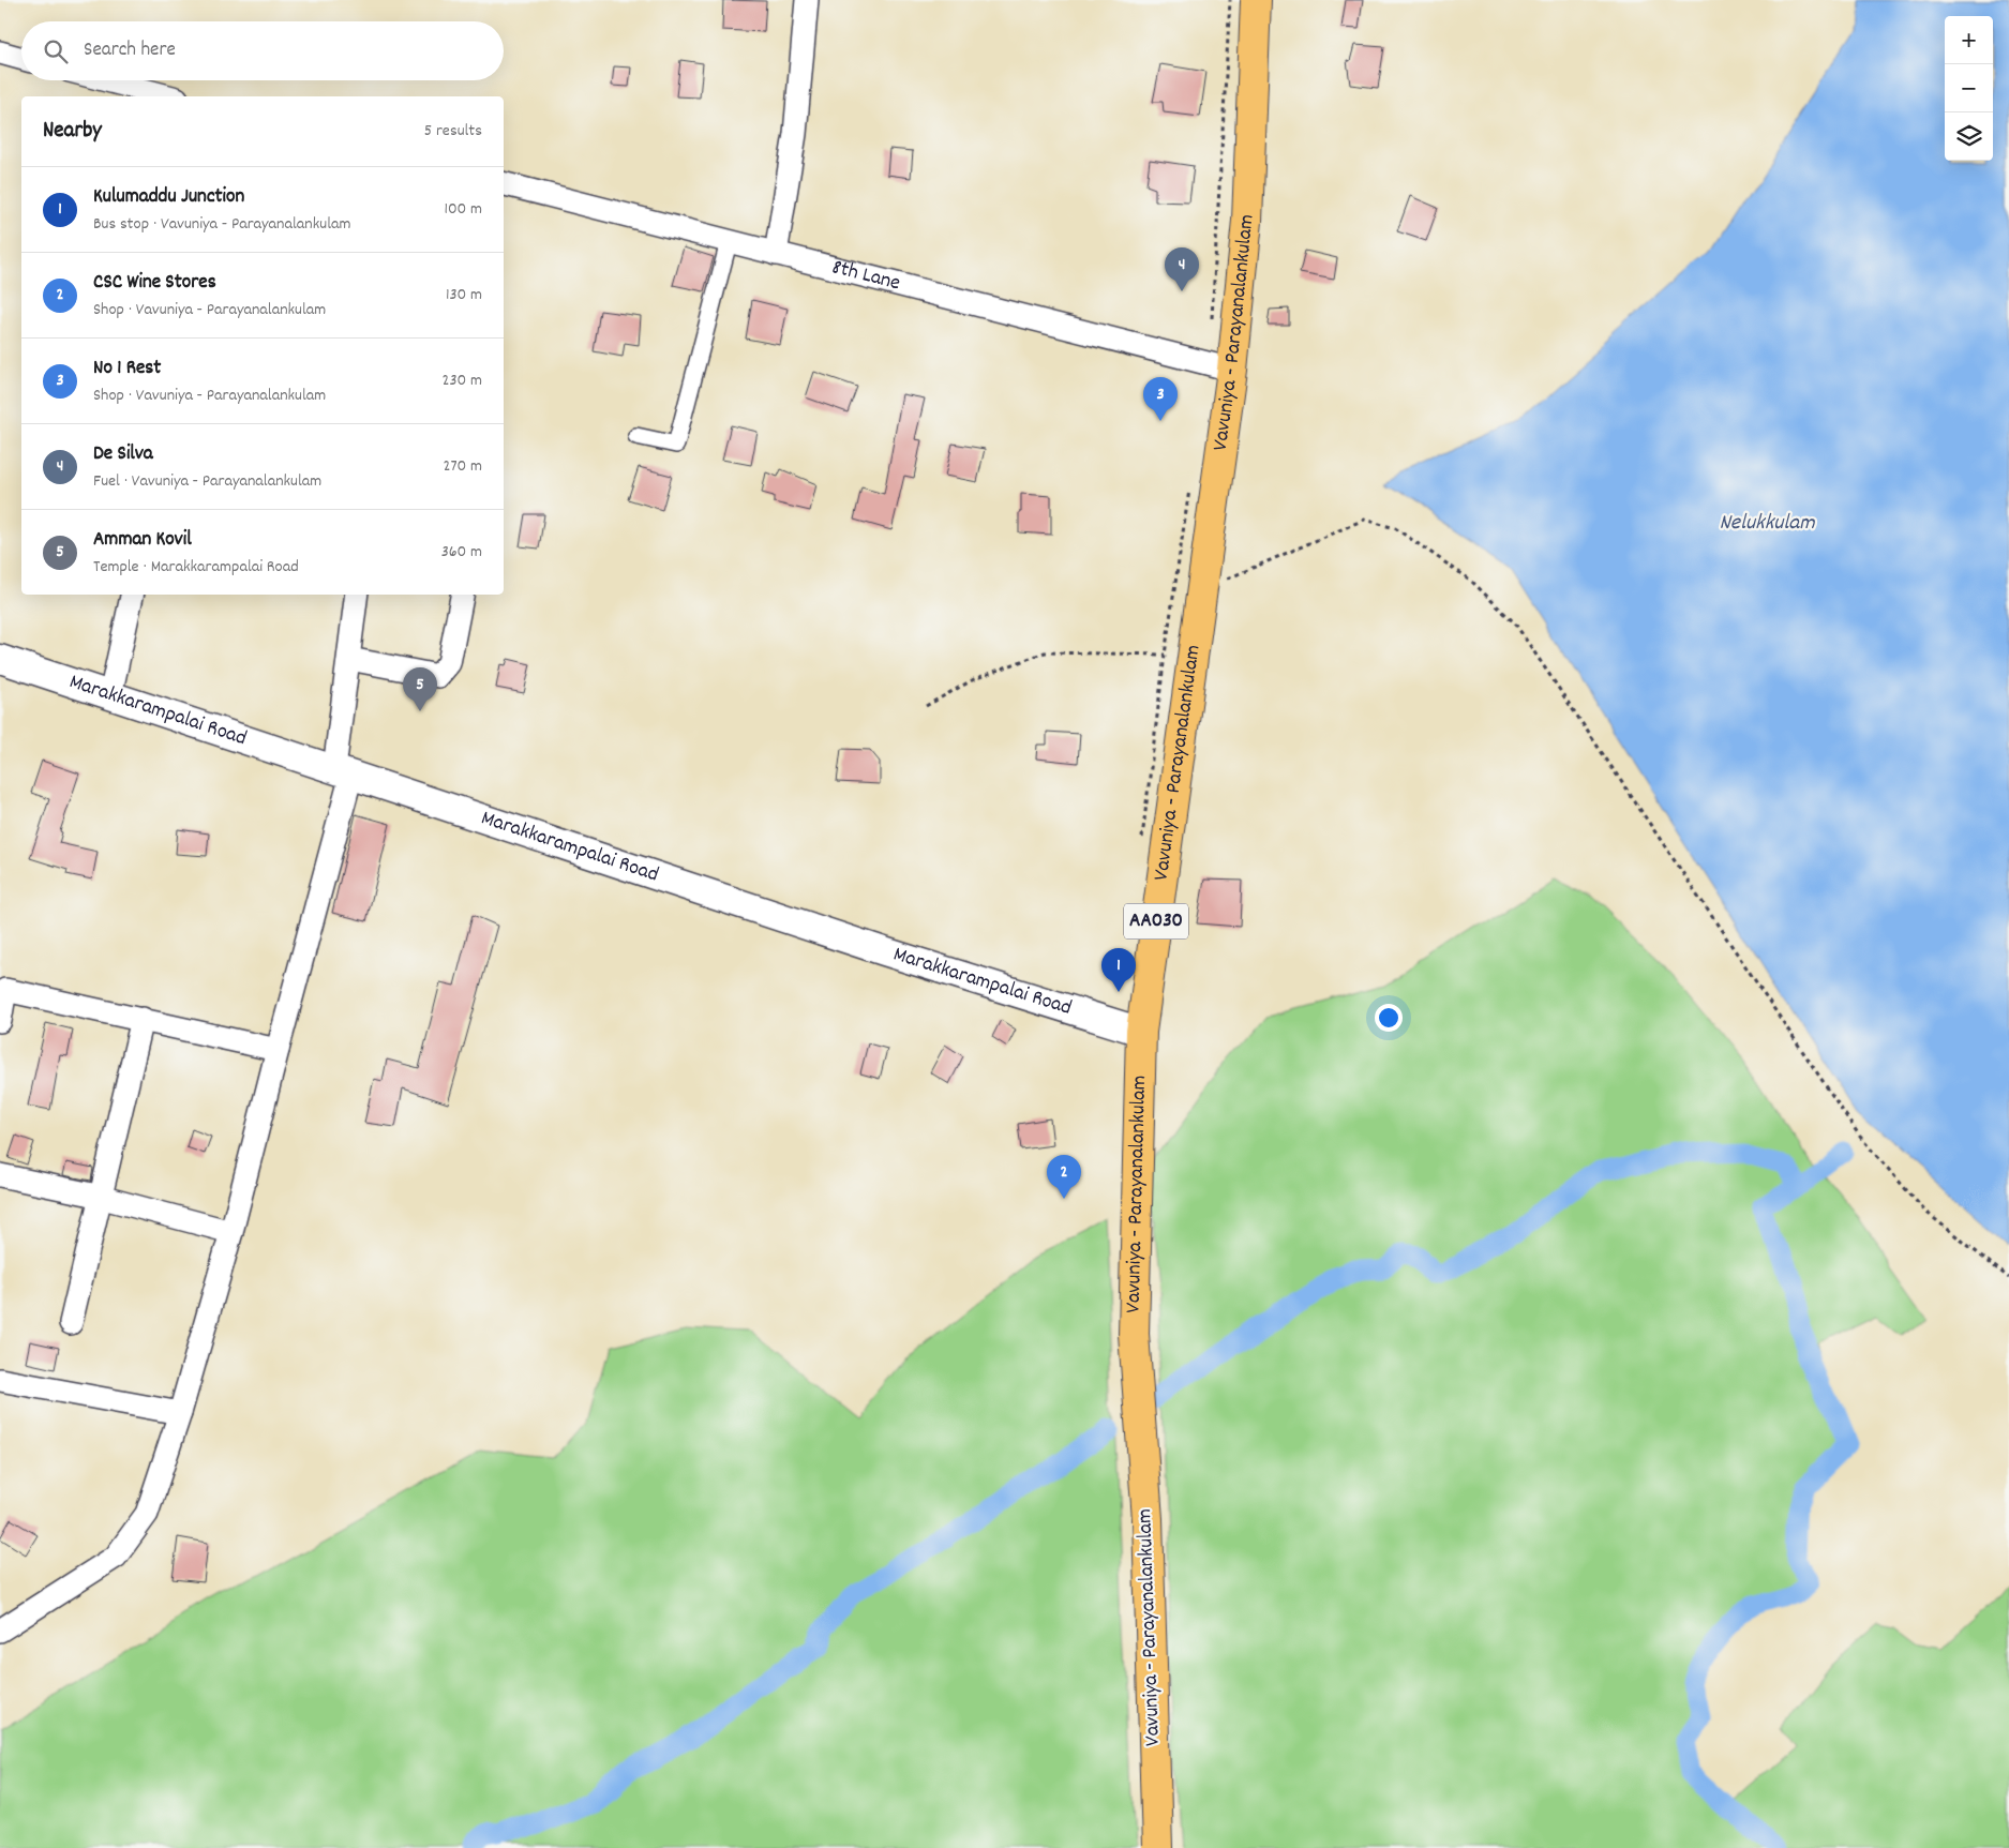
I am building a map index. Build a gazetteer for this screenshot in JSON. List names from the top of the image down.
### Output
{
  "streets": {
    "highway": ["Vavuniya - Parayanalankulam", "AA030"],
    "street": ["8th Lane", "Marakkarampalai Road"]
  },
  "crossings": [
    ["8th Lane", "Vavuniya - Parayanalankulam"],
    ["Vavuniya - Parayanalankulam", "Marakkarampalai Road"]
  ],
  "water": ["Nelukkulam"],
  "page": {
    "map_buttons": ["+", "−"],
    "search": "Search here",
    "heading": ["Nearby", "5 results"],
    "list": [
      {
        "mark": "1",
        "name": "Kulumaddu Junction",
        "note": "Bus stop · Vavuniya - Parayanalankulam",
        "value": "100 m"
      },
      {
        "mark": "2",
        "name": "CSC Wine Stores",
        "note": "Shop · Vavuniya - Parayanalankulam",
        "value": "130 m"
      },
      {
        "mark": "3",
        "name": "No 1 Rest",
        "note": "Shop · Vavuniya - Parayanalankulam",
        "value": "230 m"
      },
      {
        "mark": "4",
        "name": "De Silva",
        "note": "Fuel · Vavuniya - Parayanalankulam",
        "value": "270 m"
      },
      {
        "mark": "5",
        "name": "Amman Kovil",
        "note": "Temple · Marakkarampalai Road",
        "value": "360 m"
      }
    ],
    "pins": [
      "4",
      "3",
      "5",
      "1",
      "2"
    ]
  }
}
